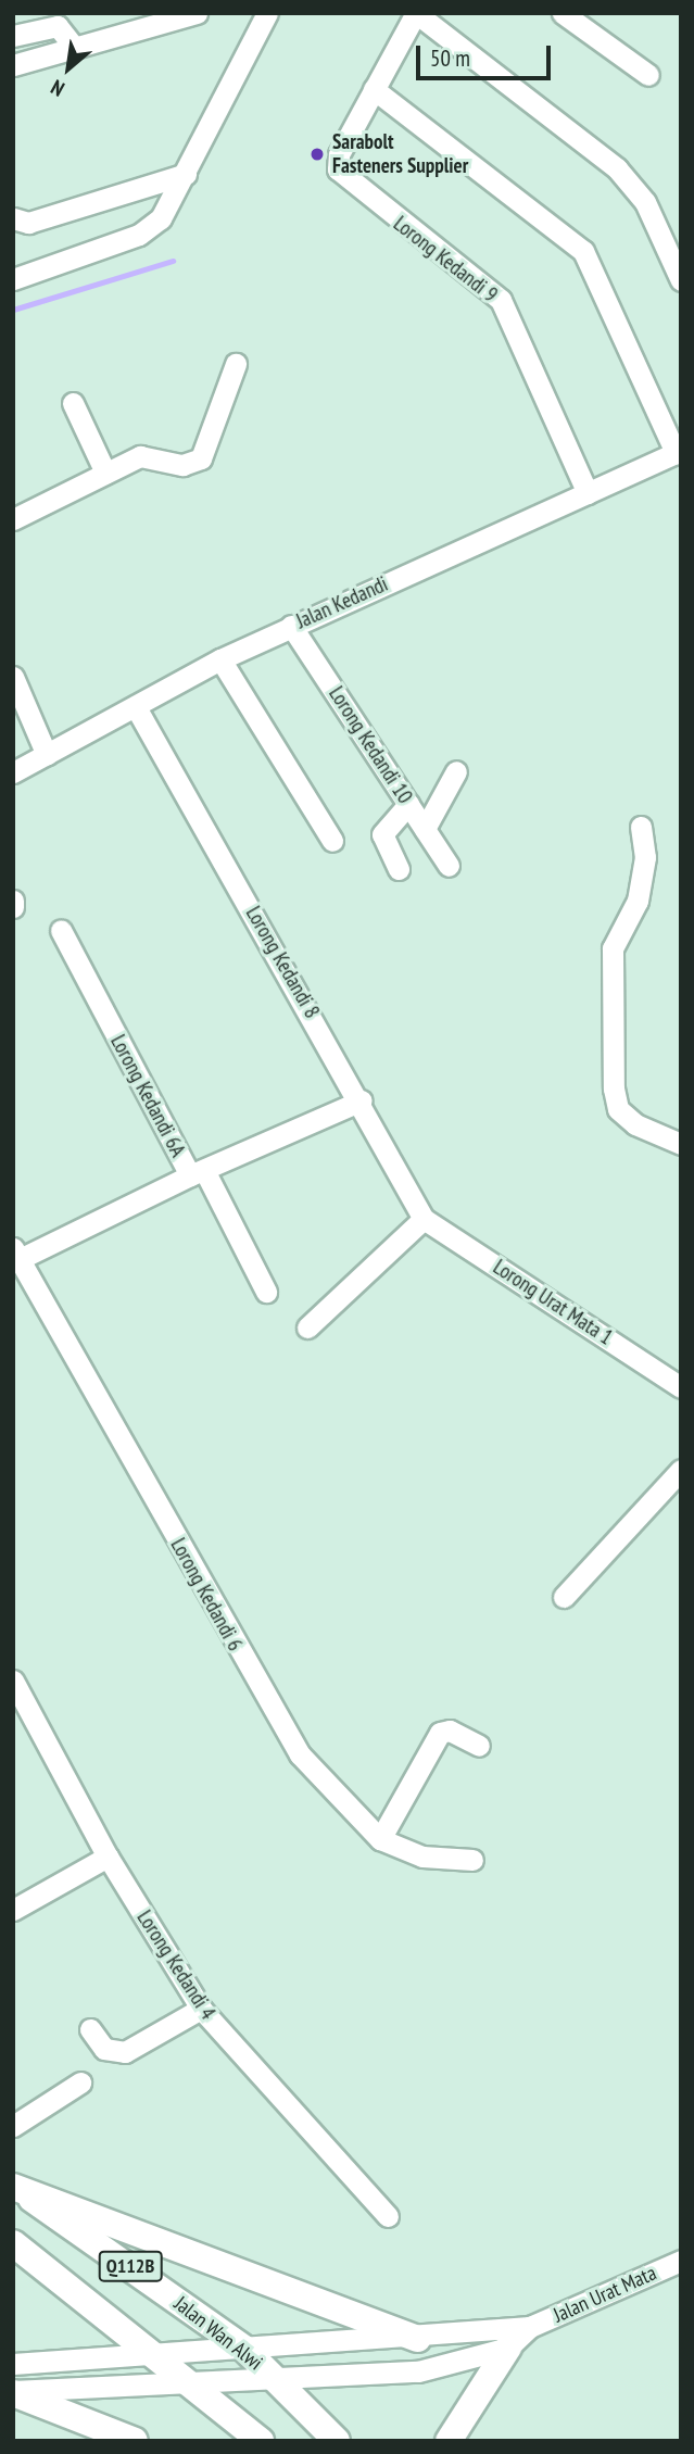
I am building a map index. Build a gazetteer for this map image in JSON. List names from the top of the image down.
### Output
{
  "streets": {
    "main road": ["Q112B", "Jalan Wan Alwi"],
    "street": [
      "Lorong Kedandi 9",
      "Jalan Kedandi",
      "Lorong Kedandi 10",
      "Lorong Kedandi 8",
      "Lorong Kedandi 6A",
      "Lorong Urat Mata 1",
      "Lorong Kedandi 6",
      "Lorong Kedandi 4",
      "Jalan Urat Mata"
    ]
  },
  "crossings": [
    ["Lorong Kedandi 9", "Jalan Kedandi"],
    ["Jalan Kedandi", "Lorong Kedandi 10"],
    ["Jalan Kedandi", "Lorong Kedandi 8"],
    ["Lorong Kedandi 8", "Lorong Urat Mata 1"],
    ["Lorong Kedandi 6A", "Lorong Kedandi 6"]
  ],
  "places": ["Sarabolt Fasteners Supplier"],
  "scale_bar": "50 m",
  "north": "bottom left"
}
